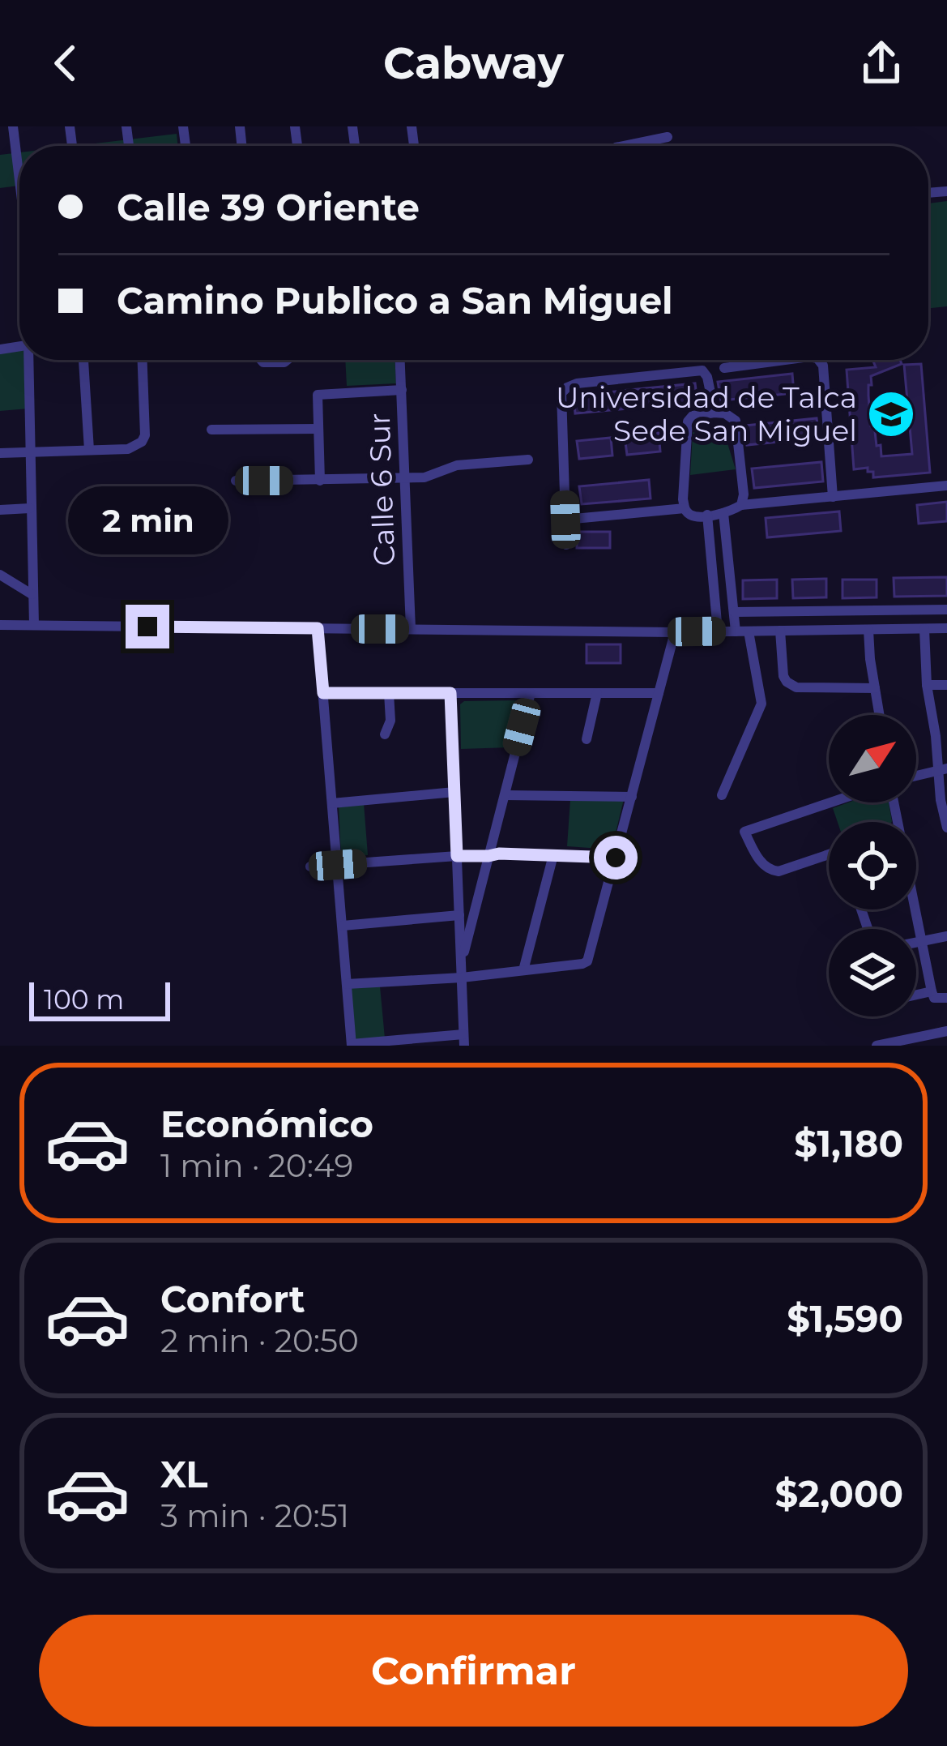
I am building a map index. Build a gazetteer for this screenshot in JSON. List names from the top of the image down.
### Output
{
  "streets": {
    "street": ["Calle 6 Sur"]
  },
  "places": {
    "school or university": ["Universidad de Talca Sede San Miguel"]
  },
  "scale_bar": "100 m",
  "north": "top right",
  "page": {
    "header": "Cabway",
    "banner": ["Calle 39 Oriente", "Camino Publico a San Miguel"],
    "bubble": "2 min",
    "scale": "100 m",
    "list": [
      {
        "name": "Económico",
        "note": "1 min · 20:49",
        "value": "$1,180"
      },
      {
        "name": "Confort",
        "note": "2 min · 20:50",
        "value": "$1,590"
      },
      {
        "name": "XL",
        "note": "3 min · 20:51",
        "value": "$2,000"
      }
    ],
    "buttons": "Confirmar"
  }
}
